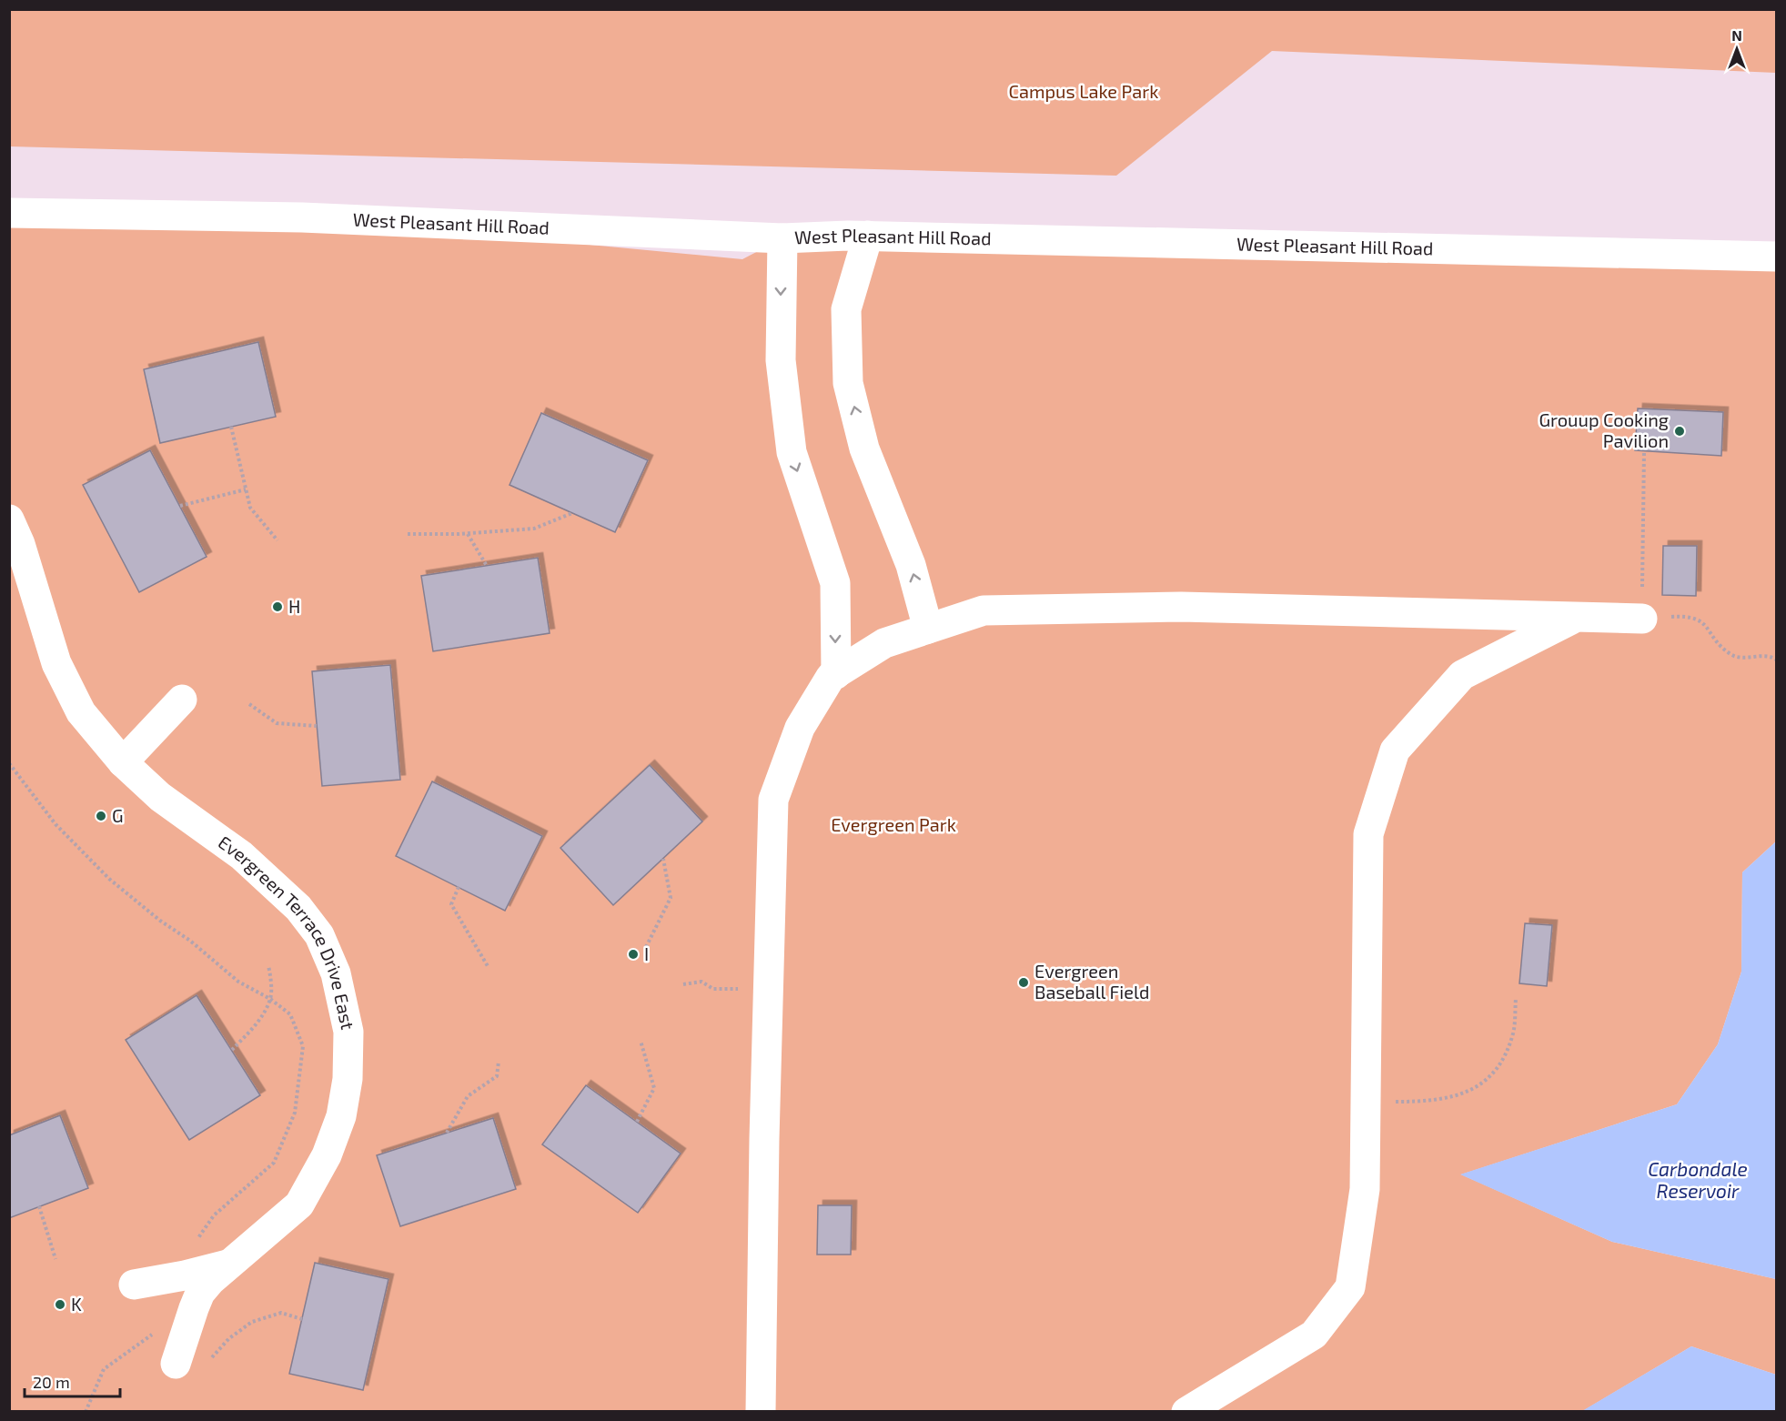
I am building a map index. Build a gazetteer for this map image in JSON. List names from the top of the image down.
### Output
{
  "streets": {
    "street": ["West Pleasant Hill Road", "Evergreen Terrace Drive East"]
  },
  "water": ["Carbondale Reservoir"],
  "parks": ["Campus Lake Park", "Evergreen Park"],
  "places": [
    "Grouup Cooking Pavilion",
    "H",
    "G",
    "I",
    "Evergreen Baseball Field",
    "K"
  ],
  "scale_bar": "20 m",
  "north": "top"
}
